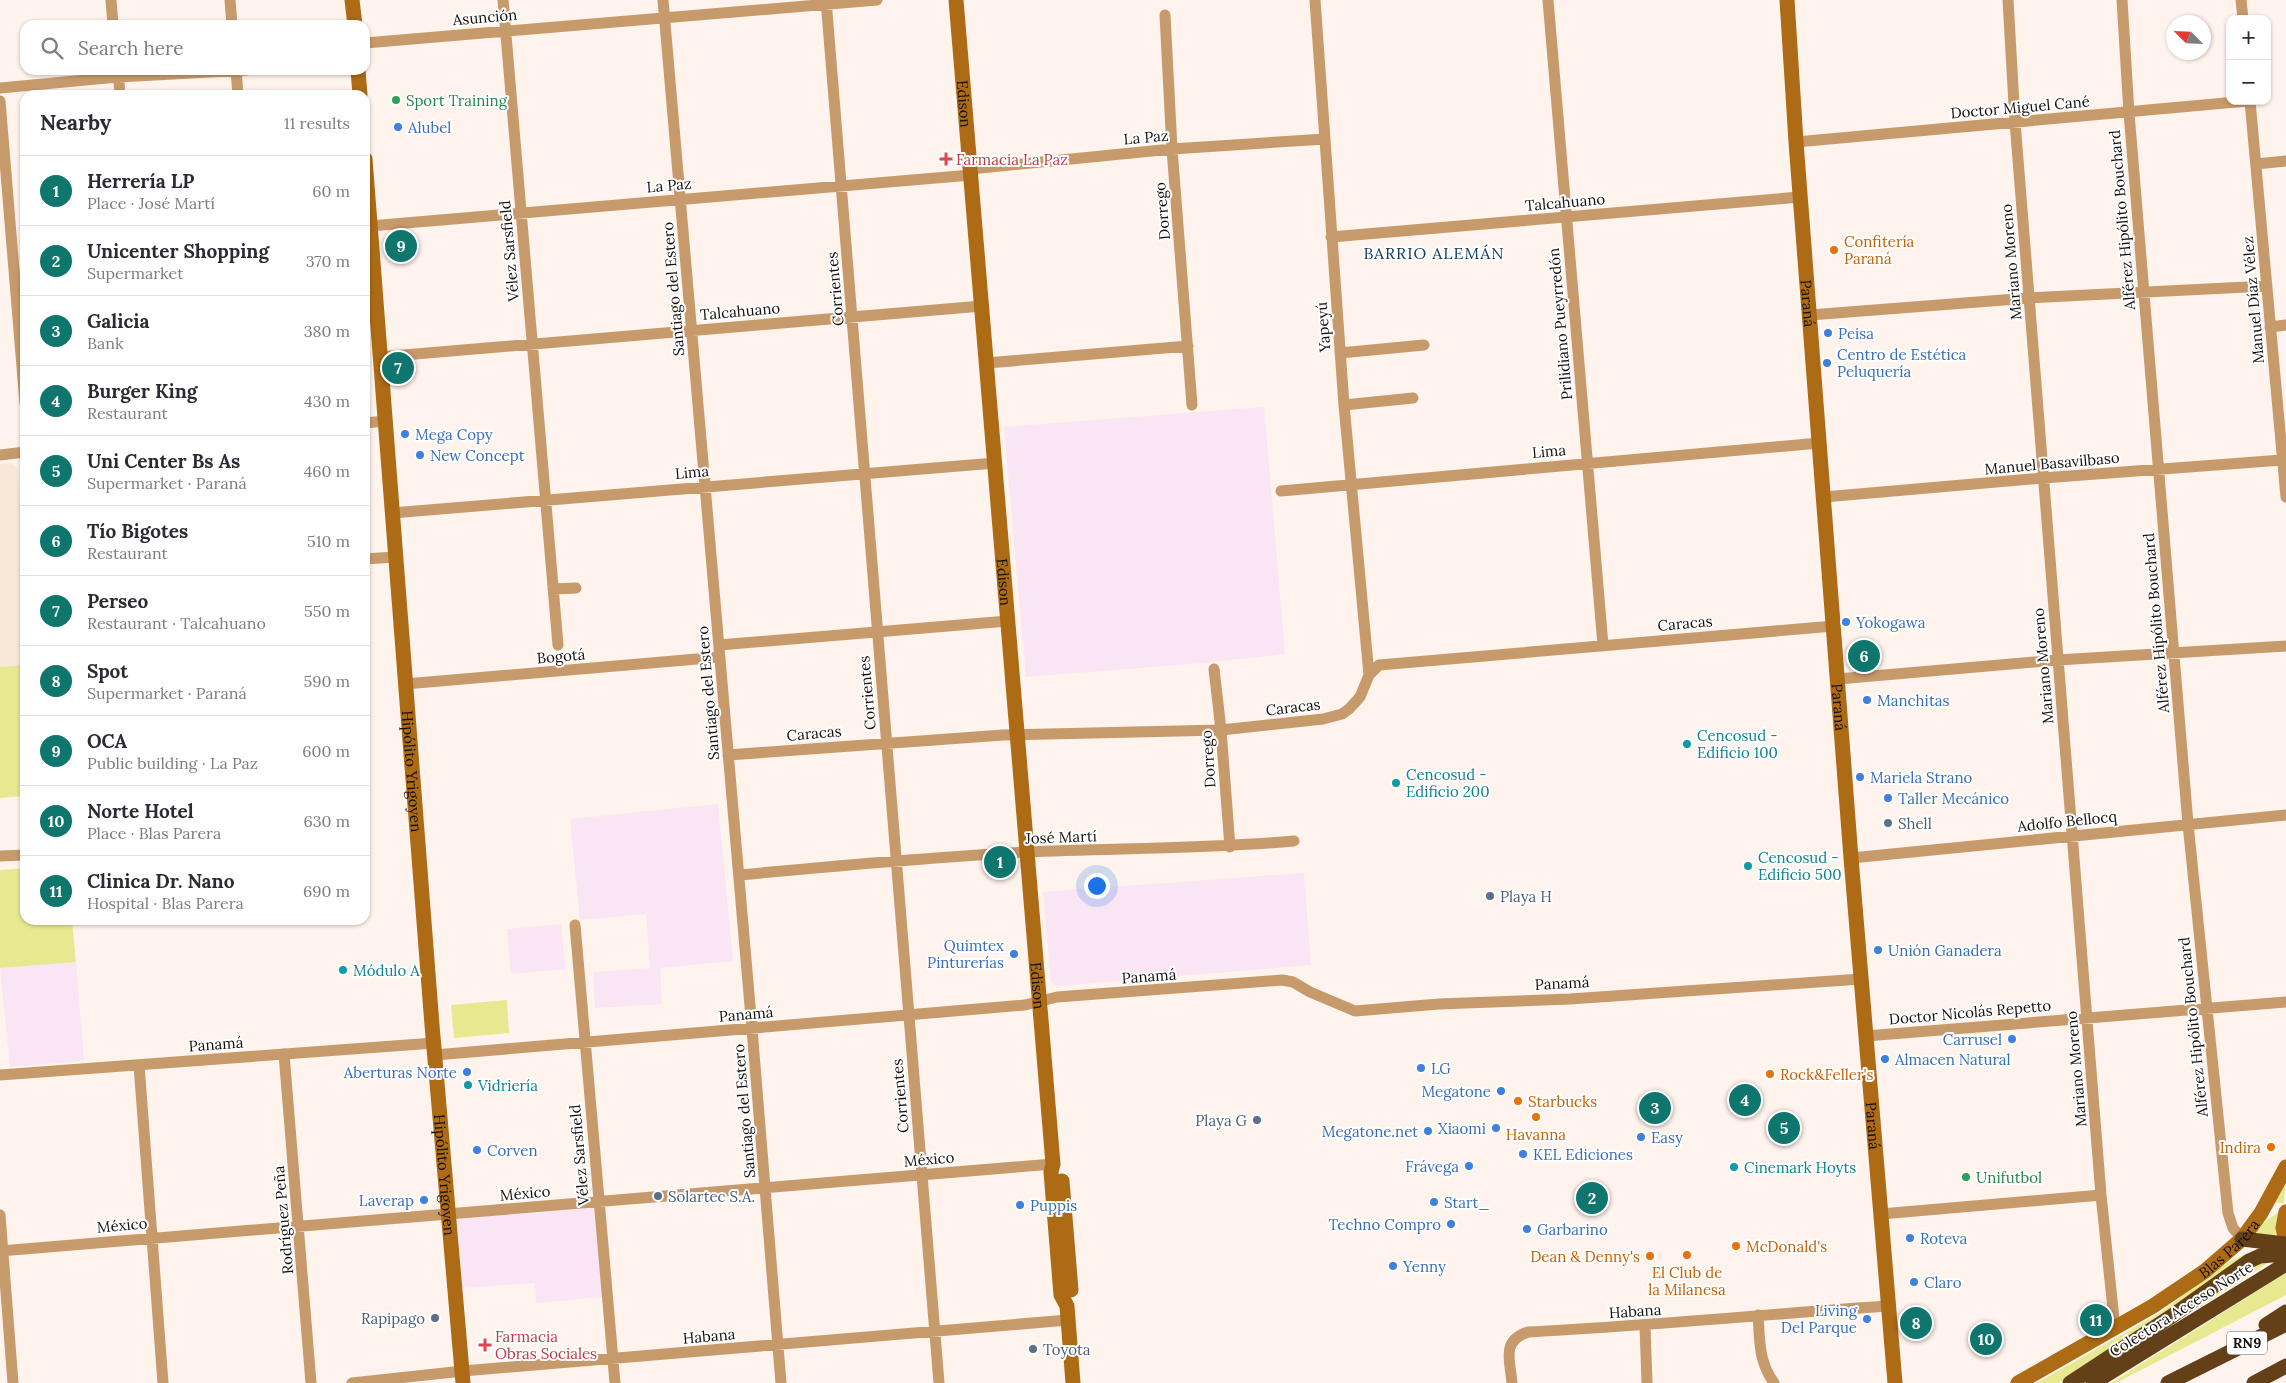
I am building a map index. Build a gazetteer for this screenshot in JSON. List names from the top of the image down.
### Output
{
  "streets": {
    "highway": ["Colectora Acceso Norte", "RN9"],
    "street": [
      "Asunción",
      "Edison",
      "Doctor Miguel Cané",
      "La Paz",
      "Talcahuano",
      "Dorrego",
      "Alférez Hipólito Bouchard",
      "Vélez Sarsfield",
      "Mariano Moreno",
      "Santiago del Estero",
      "Corrientes",
      "Manuel Díaz Vélez",
      "Paraná",
      "Prilidiano Pueyrredón",
      "Yapeyú",
      "Lima",
      "Manuel Basavilbaso",
      "Caracas",
      "Bogotá",
      "Hipólito Yrigoyen",
      "Adolfo Bellocq",
      "José Martí",
      "Panamá",
      "Doctor Nicolás Repetto",
      "México",
      "Rodríguez Peña",
      "Blas Parera",
      "Habana"
    ]
  },
  "crossings": [
    ["Asunción", "Vélez Sarsfield"],
    ["Asunción", "Santiago del Estero"],
    ["Asunción", "Corrientes"],
    ["Edison", "La Paz"],
    ["Edison", "Talcahuano"],
    ["Edison", "Lima"],
    ["Edison", "Caracas"],
    ["Edison", "José Martí"],
    ["Edison", "Panamá"],
    ["Edison", "México"],
    ["Edison", "Habana"],
    ["Doctor Miguel Cané", "Alférez Hipólito Bouchard"],
    ["Doctor Miguel Cané", "Mariano Moreno"],
    ["Doctor Miguel Cané", "Paraná"],
    ["La Paz", "Dorrego"],
    ["La Paz", "Vélez Sarsfield"],
    ["La Paz", "Santiago del Estero"],
    ["La Paz", "Corrientes"],
    ["La Paz", "Yapeyú"],
    ["Talcahuano", "Vélez Sarsfield"],
    ["Talcahuano", "Santiago del Estero"],
    ["Talcahuano", "Corrientes"],
    ["Talcahuano", "Paraná"],
    ["Talcahuano", "Prilidiano Pueyrredón"],
    ["Talcahuano", "Yapeyú"],
    ["Talcahuano", "Hipólito Yrigoyen"],
    ["Dorrego", "Caracas"],
    ["Dorrego", "José Martí"],
    ["Alférez Hipólito Bouchard", "Manuel Basavilbaso"],
    ["Alférez Hipólito Bouchard", "Adolfo Bellocq"],
    ["Alférez Hipólito Bouchard", "Doctor Nicolás Repetto"],
    ["Alférez Hipólito Bouchard", "Blas Parera"],
    ["Vélez Sarsfield", "Lima"],
    ["Vélez Sarsfield", "Panamá"],
    ["Vélez Sarsfield", "México"],
    ["Vélez Sarsfield", "Habana"],
    ["Mariano Moreno", "Manuel Basavilbaso"],
    ["Mariano Moreno", "Adolfo Bellocq"],
    ["Mariano Moreno", "Doctor Nicolás Repetto"],
    ["Mariano Moreno", "Blas Parera"],
    ["Santiago del Estero", "Lima"],
    ["Santiago del Estero", "Caracas"],
    ["Santiago del Estero", "Bogotá"],
    ["Santiago del Estero", "José Martí"],
    ["Santiago del Estero", "Panamá"],
    ["Santiago del Estero", "México"],
    ["Santiago del Estero", "Habana"],
    ["Corrientes", "Lima"],
    ["Corrientes", "Caracas"],
    ["Corrientes", "José Martí"],
    ["Corrientes", "Panamá"],
    ["Corrientes", "México"],
    ["Corrientes", "Habana"],
    ["Manuel Díaz Vélez", "Manuel Basavilbaso"],
    ["Paraná", "Lima"],
    ["Paraná", "Manuel Basavilbaso"],
    ["Paraná", "Caracas"],
    ["Paraná", "Adolfo Bellocq"],
    ["Paraná", "Panamá"],
    ["Paraná", "Doctor Nicolás Repetto"],
    ["Paraná", "Habana"],
    ["Prilidiano Pueyrredón", "Lima"],
    ["Prilidiano Pueyrredón", "Caracas"],
    ["Yapeyú", "Lima"],
    ["Yapeyú", "Caracas"],
    ["Lima", "Hipólito Yrigoyen"],
    ["Bogotá", "Hipólito Yrigoyen"],
    ["Hipólito Yrigoyen", "Panamá"],
    ["Hipólito Yrigoyen", "México"],
    ["Hipólito Yrigoyen", "Habana"],
    ["Panamá", "Rodríguez Peña"],
    ["México", "Rodríguez Peña"]
  ],
  "districts": ["BARRIO ALEMÁN"],
  "places": {
    "other": [
      "Sport Training",
      "Alubel",
      "Confitería Paraná",
      "Peisa",
      "Centro de Estética Peluquería",
      "Mega Copy",
      "New Concept",
      "Yokogawa",
      "Manchitas",
      "Cencosud - Edificio 100",
      "Mariela Strano",
      "Cencosud - Edificio 200",
      "Taller Mecánico",
      "Shell",
      "Cencosud - Edificio 500",
      "Playa H",
      "Unión Ganadera",
      "Quimtex Pinturerías",
      "Módulo A",
      "Carrusel",
      "Almacen Natural",
      "LG",
      "Aberturas Norte",
      "Rock&Feller's",
      "Vidriería",
      "Megatone",
      "Starbucks",
      "Havanna",
      "Playa G",
      "Xiaomi",
      "Megatone.net",
      "Easy",
      "Indira",
      "Corven",
      "KEL Ediciones",
      "Frávega",
      "Cinemark Hoyts",
      "Unifutbol",
      "Solartec S.A.",
      "Laverap",
      "Start_",
      "Puppis",
      "Techno Compro",
      "Garbarino",
      "Roteva",
      "McDonald's",
      "El Club de la Milanesa",
      "Dean & Denny's",
      "Yenny",
      "Claro",
      "Rapipago",
      "Living Del Parque",
      "Toyota"
    ],
    "health": ["Farmacia La Paz", "Farmacia Obras Sociales"]
  },
  "north": "top left",
  "page": {
    "map_buttons": ["+", "−"],
    "search": "Search here",
    "heading": ["Nearby", "11 results"],
    "list": [
      {
        "mark": "1",
        "name": "Herrería LP",
        "note": "Place · José Martí",
        "value": "60 m"
      },
      {
        "mark": "2",
        "name": "Unicenter Shopping",
        "note": "Supermarket",
        "value": "370 m"
      },
      {
        "mark": "3",
        "name": "Galicia",
        "note": "Bank",
        "value": "380 m"
      },
      {
        "mark": "4",
        "name": "Burger King",
        "note": "Restaurant",
        "value": "430 m"
      },
      {
        "mark": "5",
        "name": "Uni Center Bs As",
        "note": "Supermarket · Paraná",
        "value": "460 m"
      },
      {
        "mark": "6",
        "name": "Tío Bigotes",
        "note": "Restaurant",
        "value": "510 m"
      },
      {
        "mark": "7",
        "name": "Perseo",
        "note": "Restaurant · Talcahuano",
        "value": "550 m"
      },
      {
        "mark": "8",
        "name": "Spot",
        "note": "Supermarket · Paraná",
        "value": "590 m"
      },
      {
        "mark": "9",
        "name": "OCA",
        "note": "Public building · La Paz",
        "value": "600 m"
      },
      {
        "mark": "10",
        "name": "Norte Hotel",
        "note": "Place · Blas Parera",
        "value": "630 m"
      },
      {
        "mark": "11",
        "name": "Clinica Dr. Nano",
        "note": "Hospital · Blas Parera",
        "value": "690 m"
      }
    ],
    "pins": [
      "9",
      "7",
      "6",
      "1",
      "4",
      "3",
      "5",
      "2",
      "11",
      "8",
      "10"
    ]
  }
}
